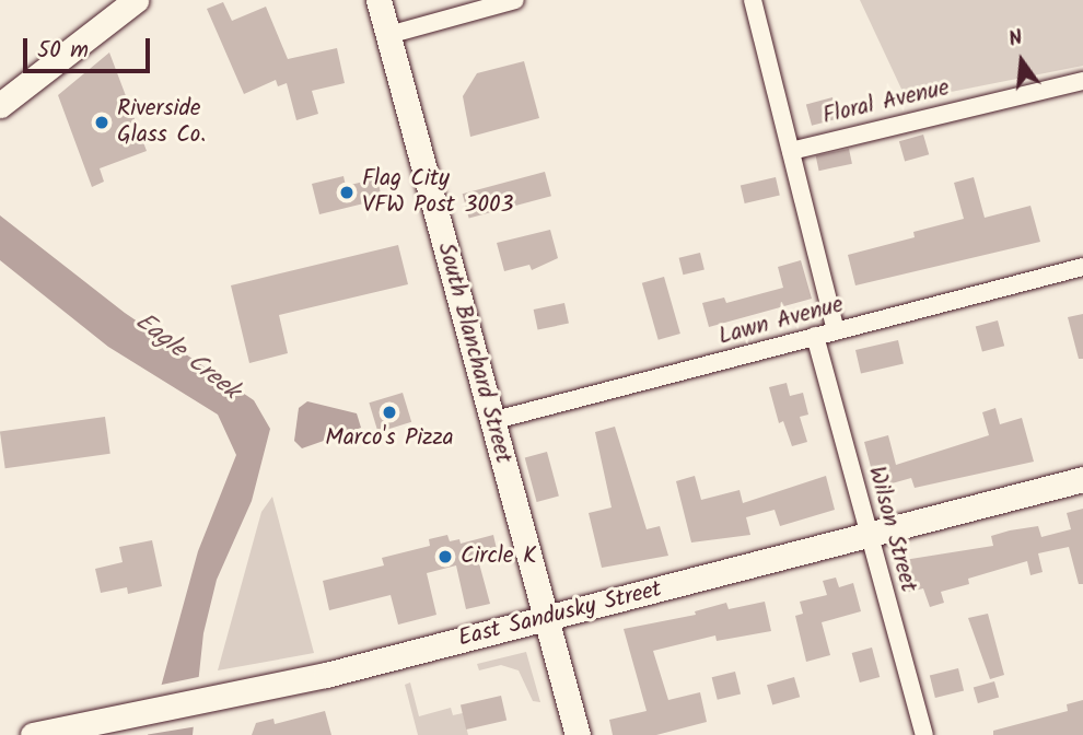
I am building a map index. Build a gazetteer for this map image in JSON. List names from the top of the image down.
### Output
{
  "streets": {
    "main road": ["South Blanchard Street", "East Sandusky Street"],
    "street": ["Floral Avenue", "Lawn Avenue", "Wilson Street"]
  },
  "crossings": [
    ["Lawn Avenue", "South Blanchard Street"],
    ["Lawn Avenue", "Wilson Street"],
    ["South Blanchard Street", "East Sandusky Street"],
    ["Wilson Street", "East Sandusky Street"]
  ],
  "water": ["Eagle Creek"],
  "places": [
    "Riverside Glass Co.",
    "Flag City VFW Post 3003",
    "Marco's Pizza",
    "Circle K"
  ],
  "scale_bar": "50 m",
  "north": "top"
}
